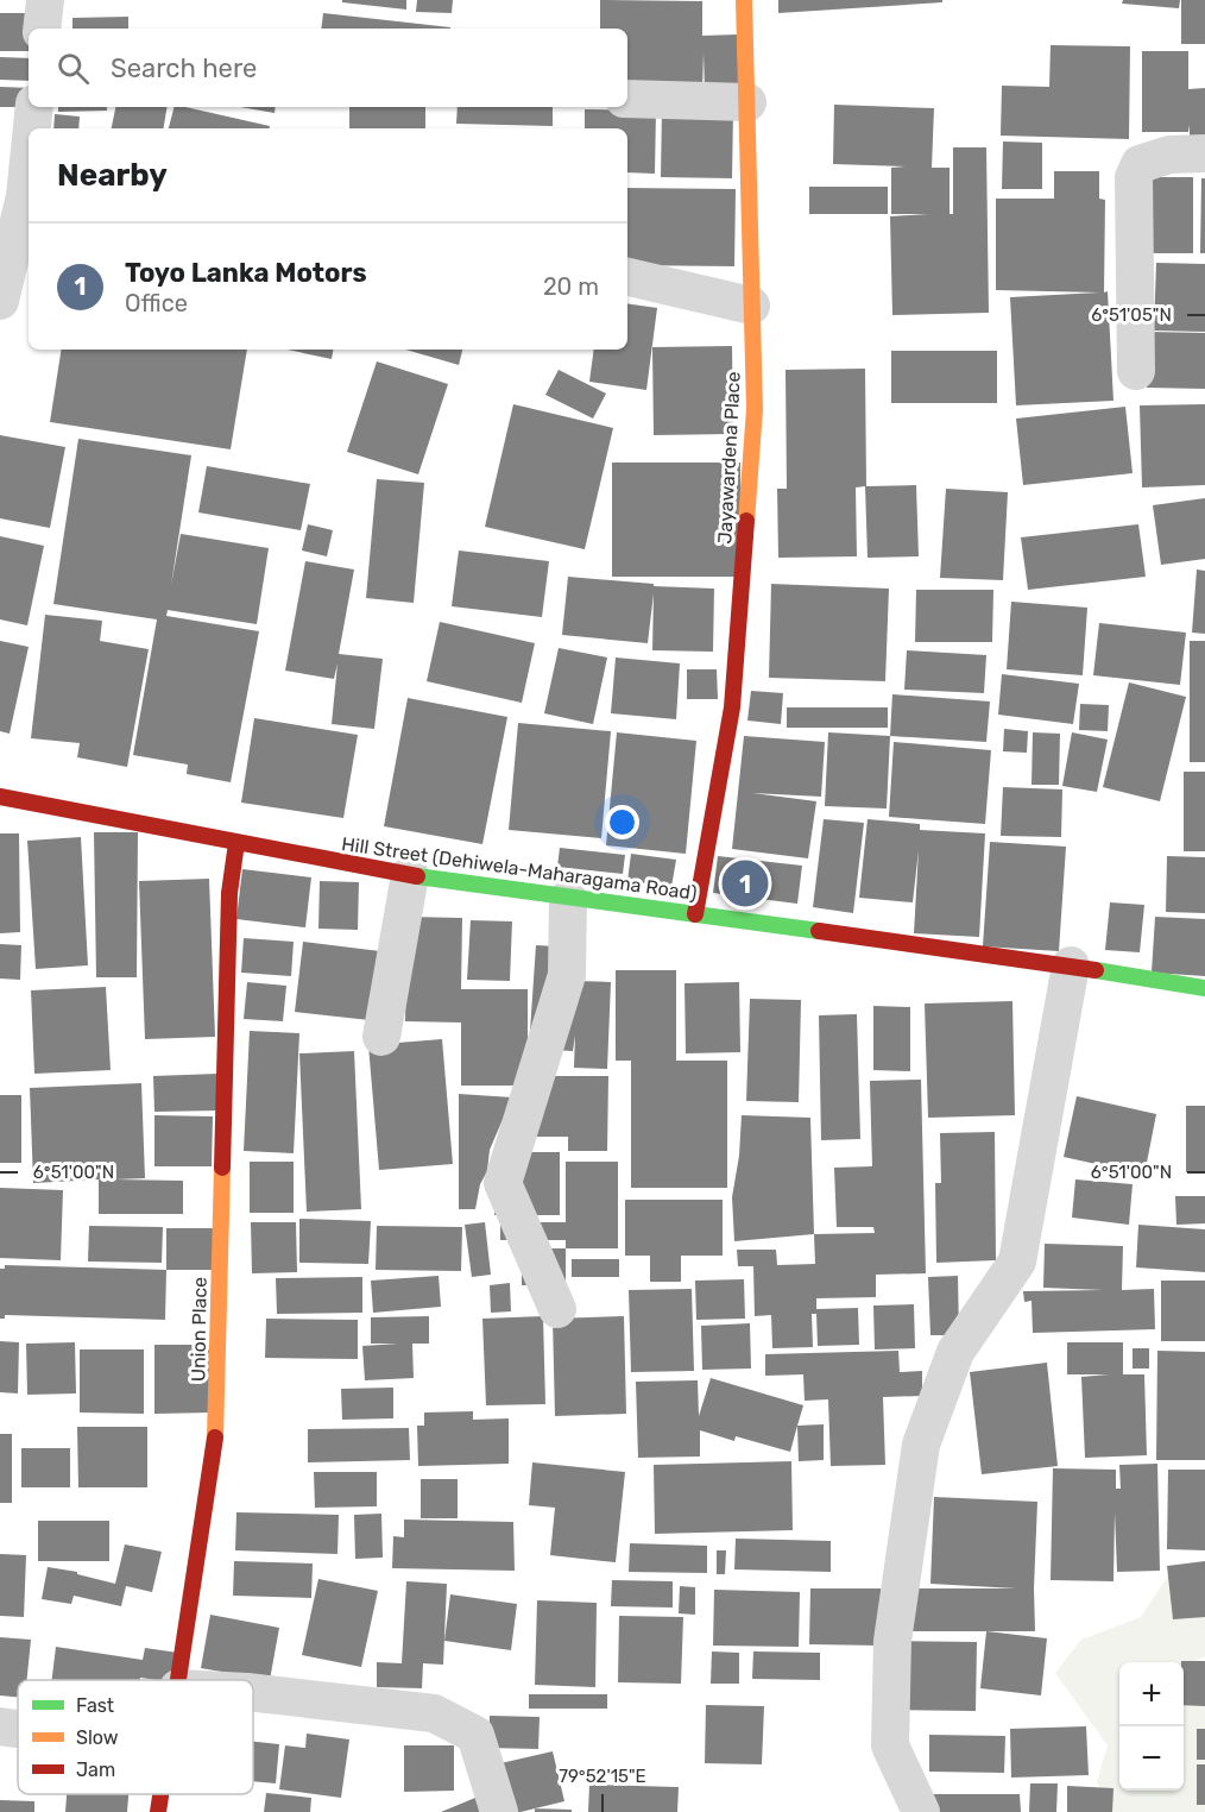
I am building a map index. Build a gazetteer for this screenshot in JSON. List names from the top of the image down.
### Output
{
  "streets": {
    "street": ["Jayawardena Place", "Hill Street (Dehiwela-Maharagama Road)", "Union Place"]
  },
  "crossings": [
    ["Jayawardena Place", "Hill Street (Dehiwela-Maharagama Road)"],
    ["Hill Street (Dehiwela-Maharagama Road)", "Union Place"]
  ],
  "legend": ["Fast", "Slow", "Jam"],
  "page": {
    "search": "Search here",
    "heading": "Nearby",
    "list": [
      {
        "mark": "1",
        "name": "Toyo Lanka Motors",
        "note": "Office",
        "value": "20 m"
      }
    ],
    "pins": "1",
    "map_buttons": ["+", "−"]
  },
  "coordinates": ["6°51'05\"N", "6°51'00\"N", "79°52'15\"E"]
}
